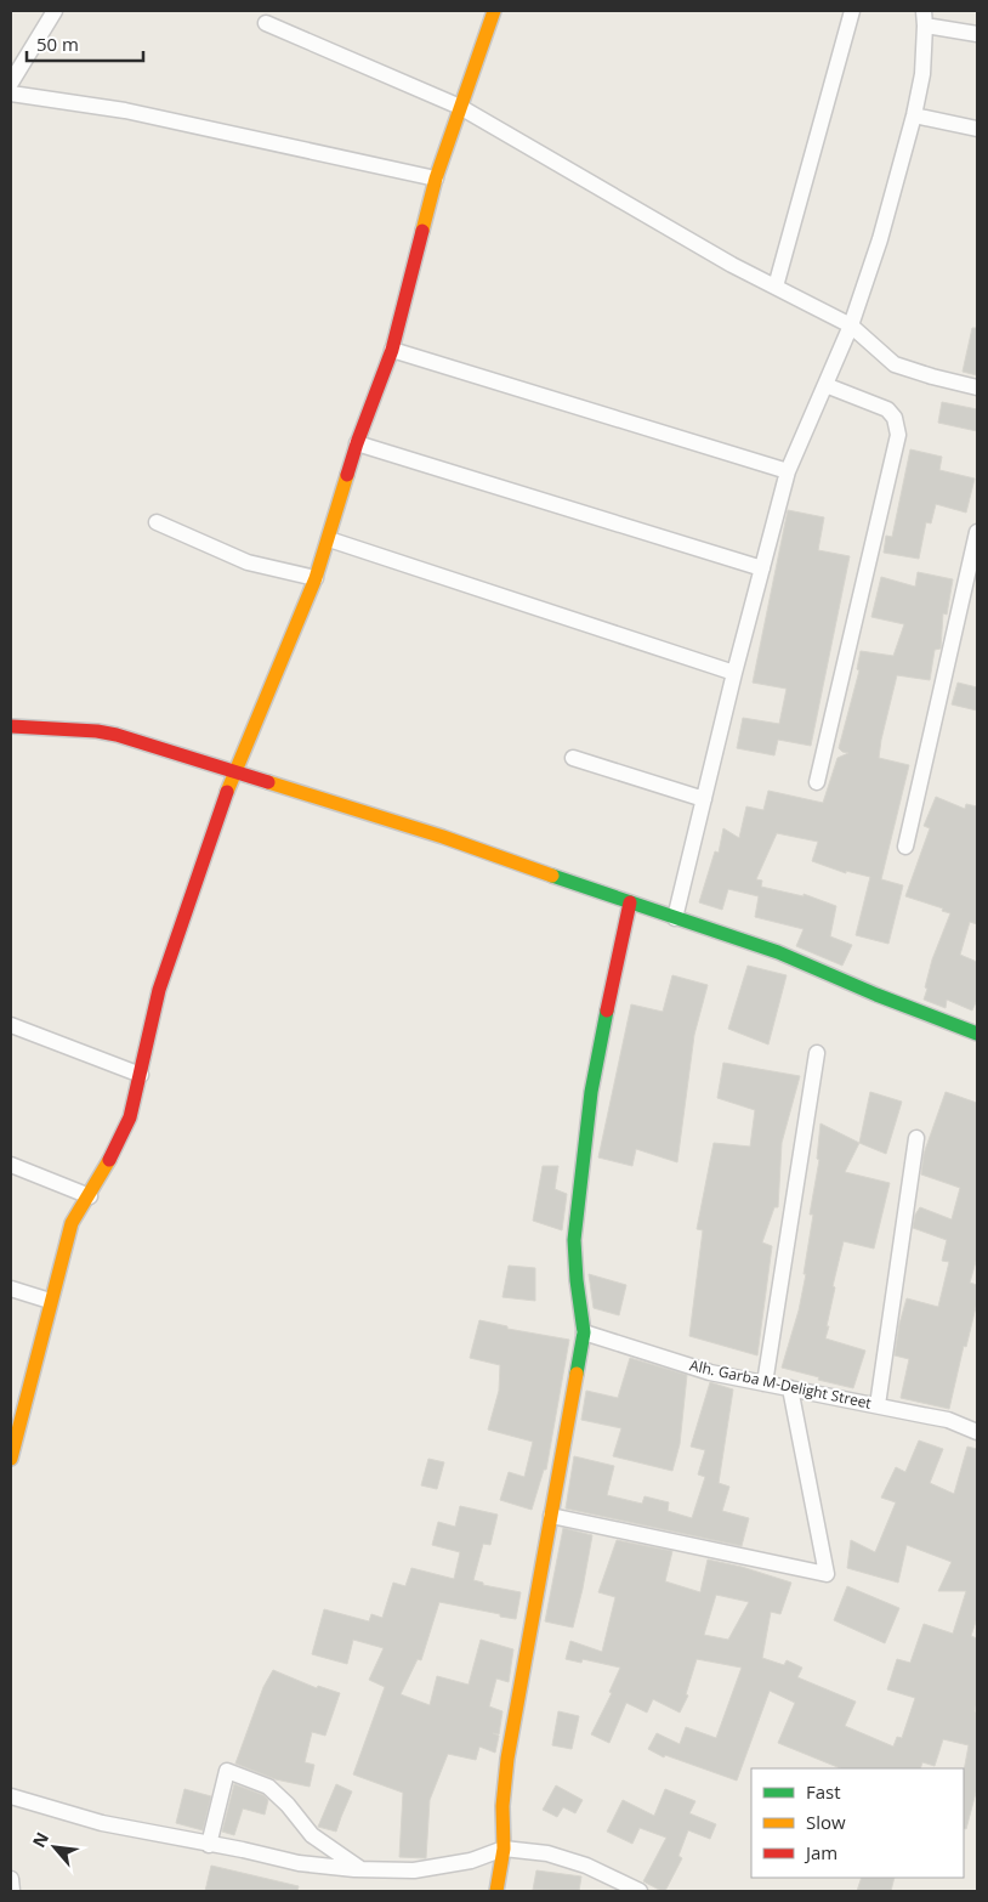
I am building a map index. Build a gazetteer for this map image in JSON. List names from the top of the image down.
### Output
{
  "streets": {
    "street": ["Alh. Garba M-Delight Street"]
  },
  "legend": ["Fast", "Slow", "Jam"],
  "scale_bar": "50 m",
  "north": "top left"
}
